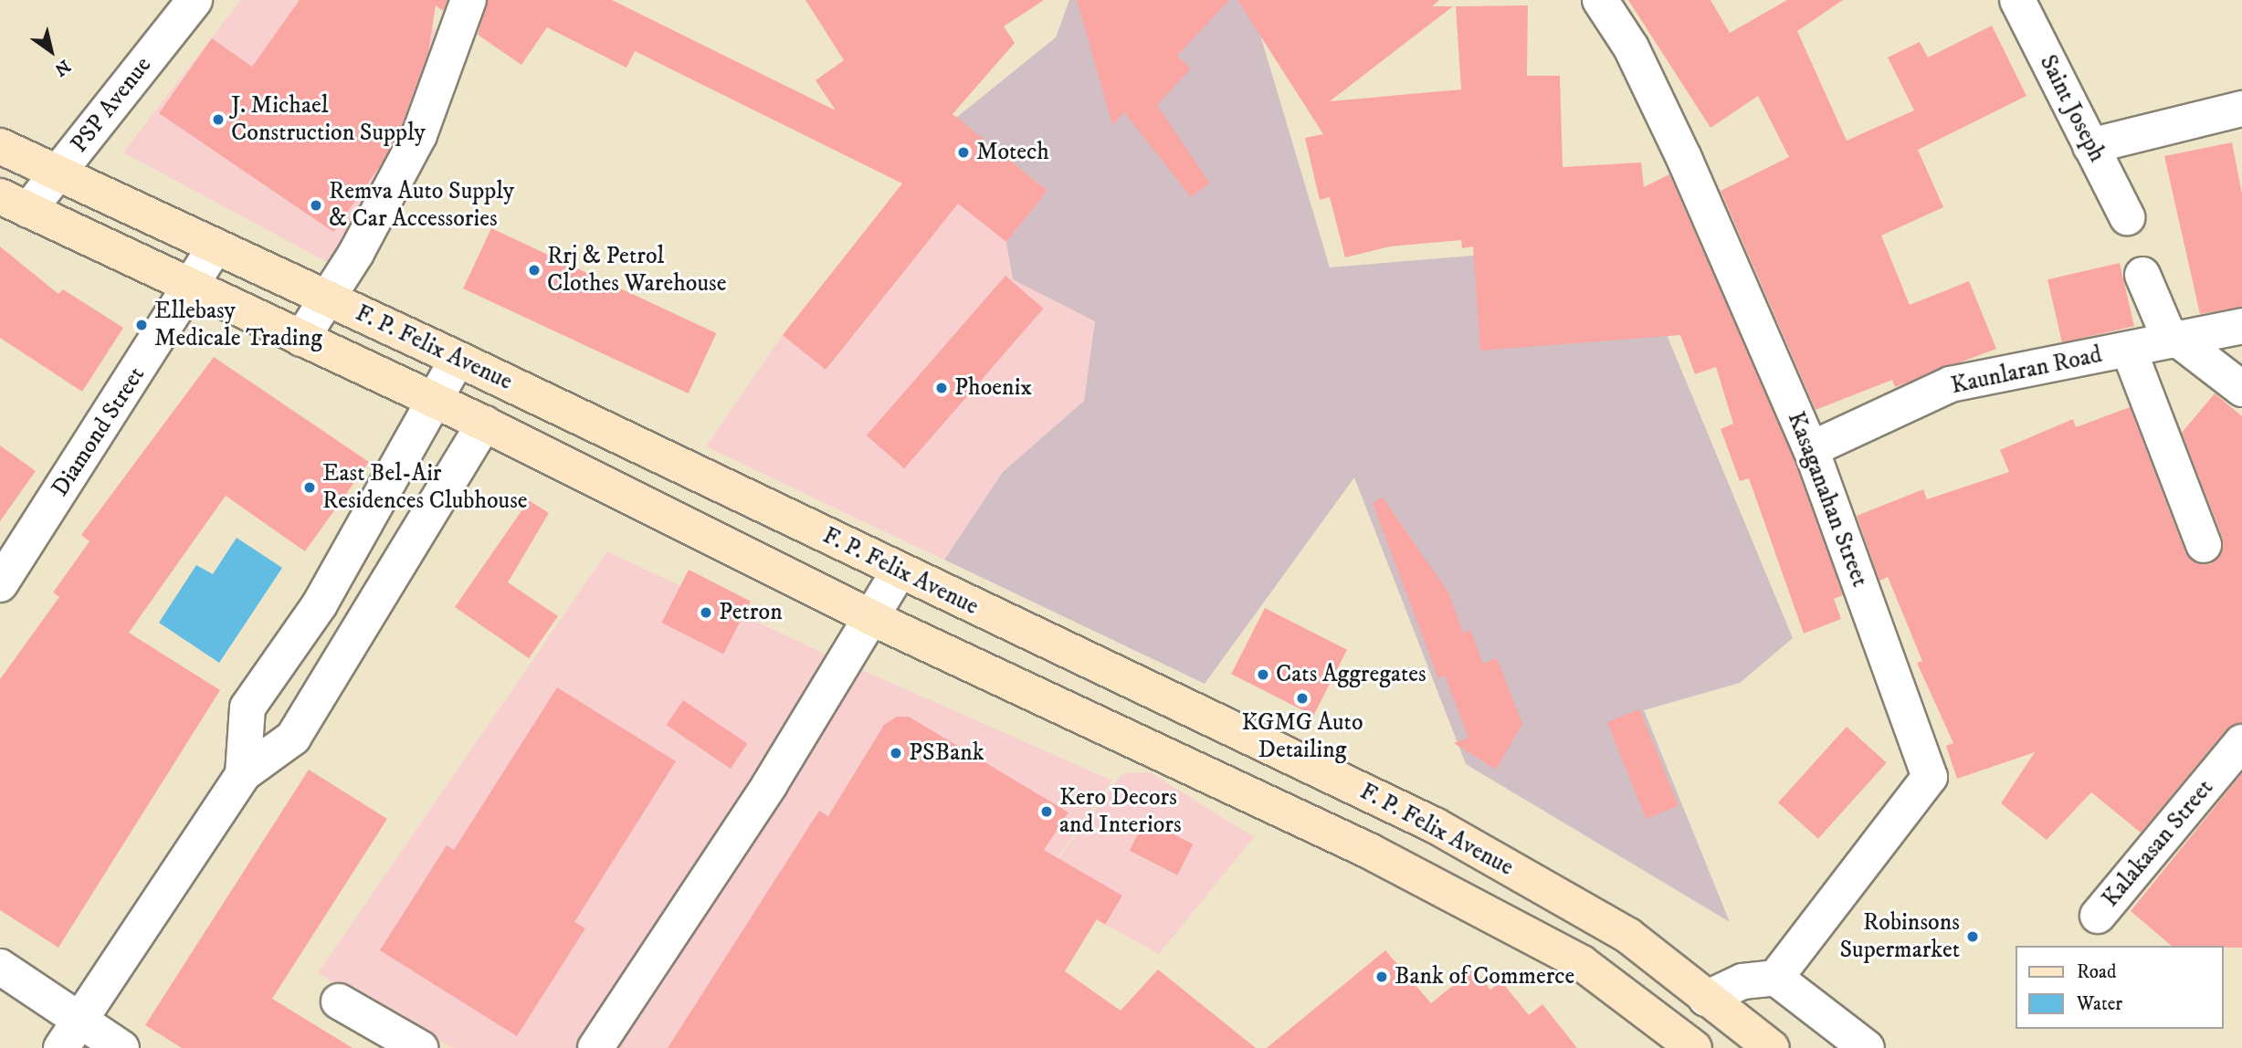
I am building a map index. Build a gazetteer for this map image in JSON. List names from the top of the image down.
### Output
{
  "streets": {
    "main road": ["F. P. Felix Avenue"],
    "street": [
      "PSP Avenue",
      "Saint Joseph",
      "Kaunlaran Road",
      "Diamond Street",
      "Kasaganahan Street",
      "Kalakasan Street"
    ]
  },
  "crossings": [
    ["PSP Avenue", "F. P. Felix Avenue"],
    ["F. P. Felix Avenue", "Diamond Street"],
    ["Kaunlaran Road", "Kasaganahan Street"]
  ],
  "places": [
    "J. Michael Construction Supply",
    "Motech",
    "Remva Auto Supply & Car Accessories",
    "Rrj & Petrol Clothes Warehouse",
    "Ellebasy Medicale Trading",
    "Phoenix",
    "East Bel-Air Residences Clubhouse",
    "Petron",
    "Cats Aggregates",
    "KGMG Auto Detailing",
    "PSBank",
    "Kero Decors and Interiors",
    "Robinsons Supermarket",
    "Bank of Commerce"
  ],
  "legend": ["Road", "Water"],
  "north": "bottom right"
}
